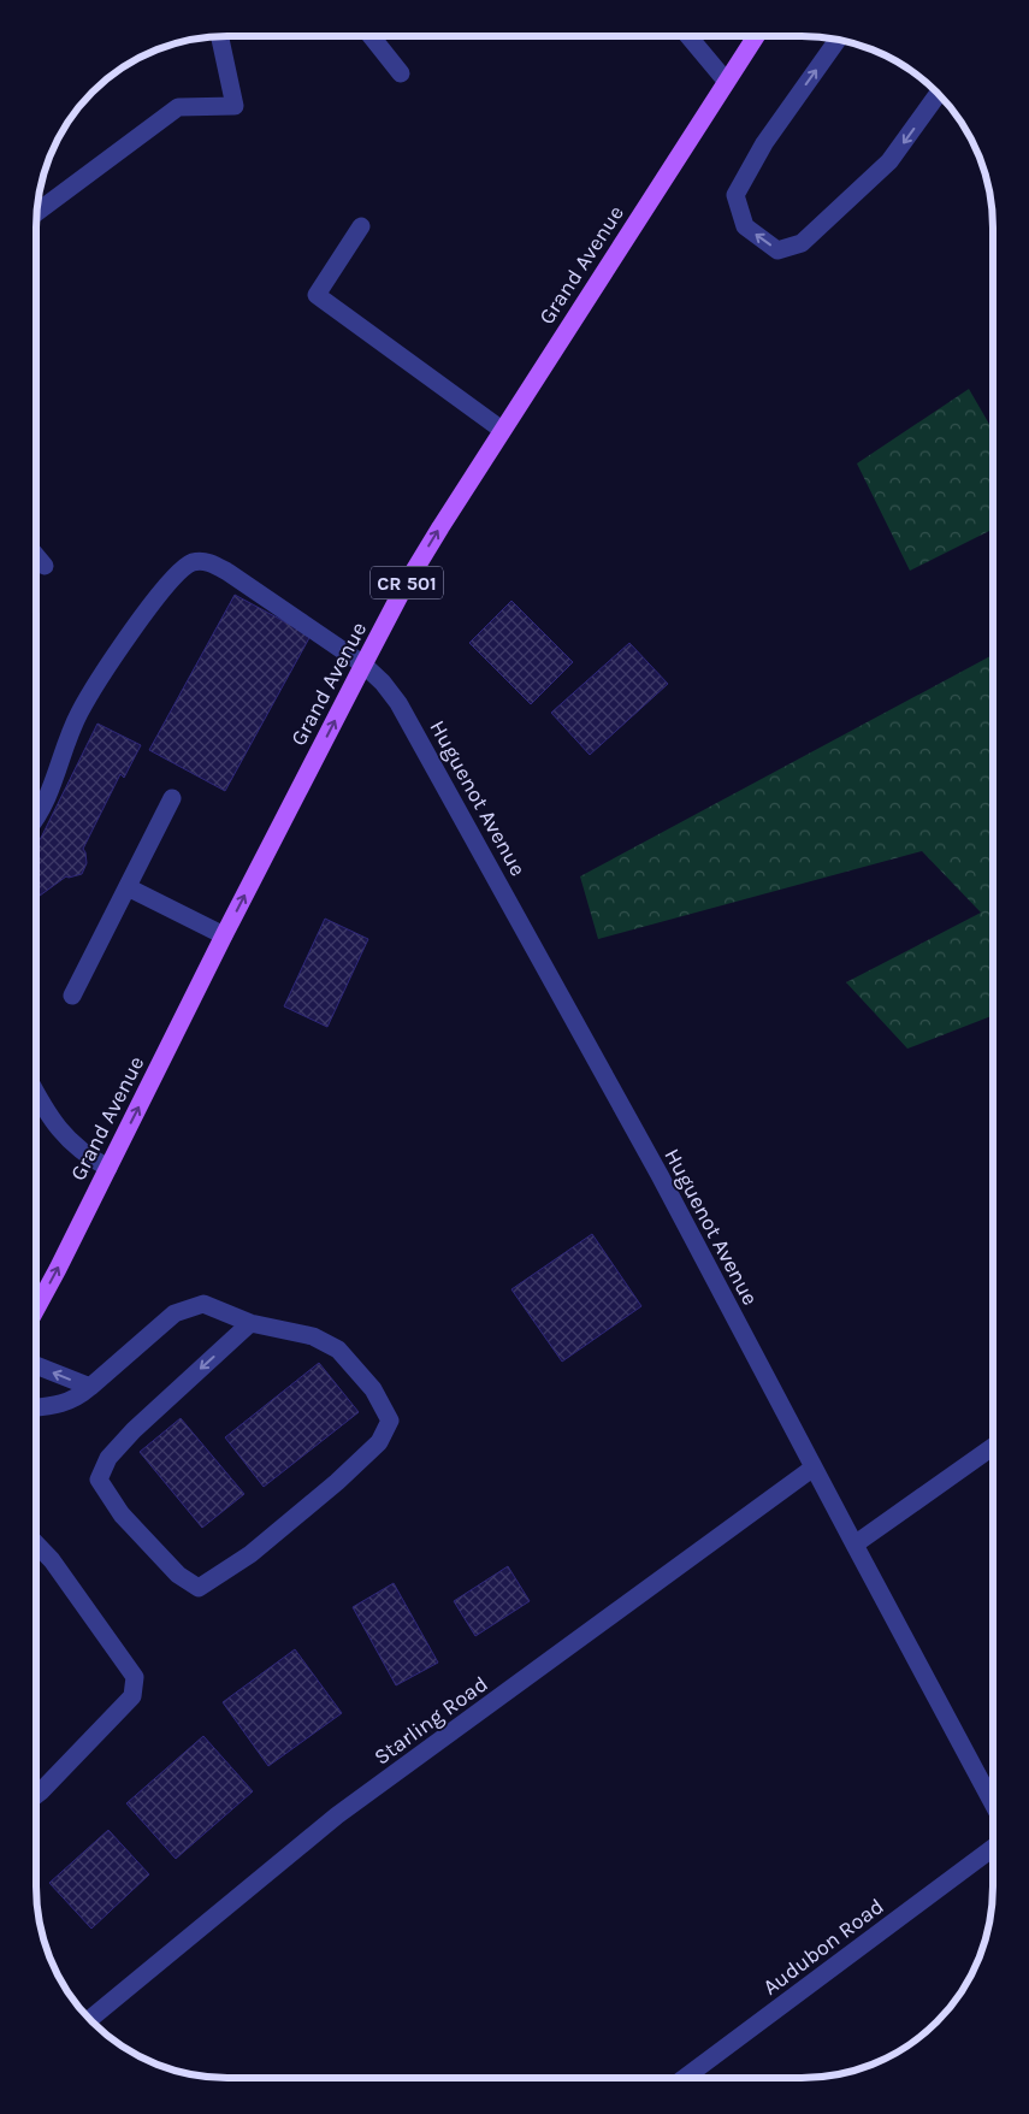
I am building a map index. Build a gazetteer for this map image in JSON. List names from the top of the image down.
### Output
{
  "streets": {
    "main road": ["Grand Avenue", "CR 501"],
    "street": ["Huguenot Avenue", "Starling Road", "Audubon Road"]
  },
  "crossings": [
    ["Grand Avenue", "Huguenot Avenue"],
    ["Huguenot Avenue", "Starling Road"]
  ],
  "one_way": ["Grand Avenue"]
}
